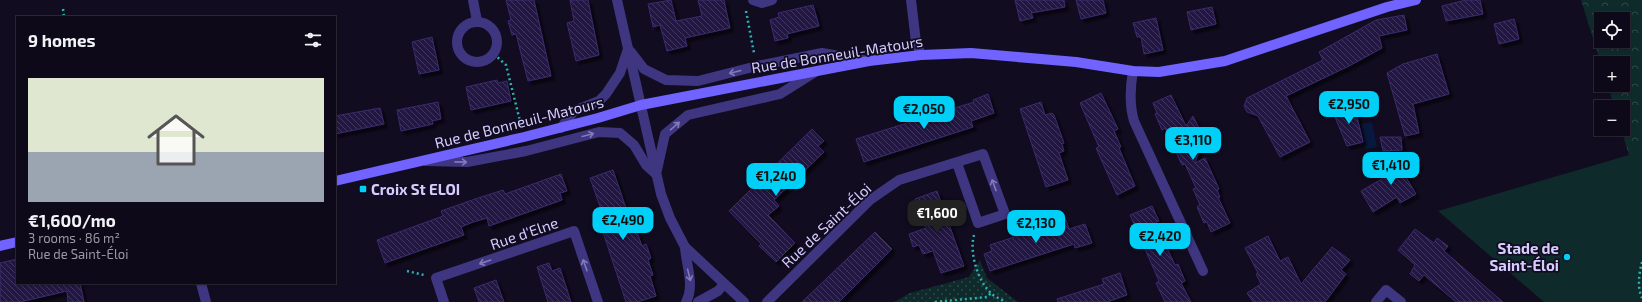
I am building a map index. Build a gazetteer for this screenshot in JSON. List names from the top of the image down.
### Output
{
  "streets": {
    "main road": ["Rue de Bonneuil-Matours"],
    "street": ["Rue de Saint-Éloi", "Rue d'Elne"]
  },
  "places": {
    "transit": ["Croix St ELOI"],
    "other": ["Stade de Saint-Éloi"]
  },
  "page": {
    "map_buttons": ["+", "−"],
    "heading": "9 homes",
    "list": [
      {
        "name": "€1,600/mo",
        "note": "3 rooms · 86 m² · Rue de Saint-Éloi"
      }
    ],
    "price": [
      "€2,950",
      "€2,050",
      "€3,110",
      "€1,410",
      "€1,240",
      "€1,600",
      "€2,490",
      "€2,130",
      "€2,420"
    ]
  }
}
